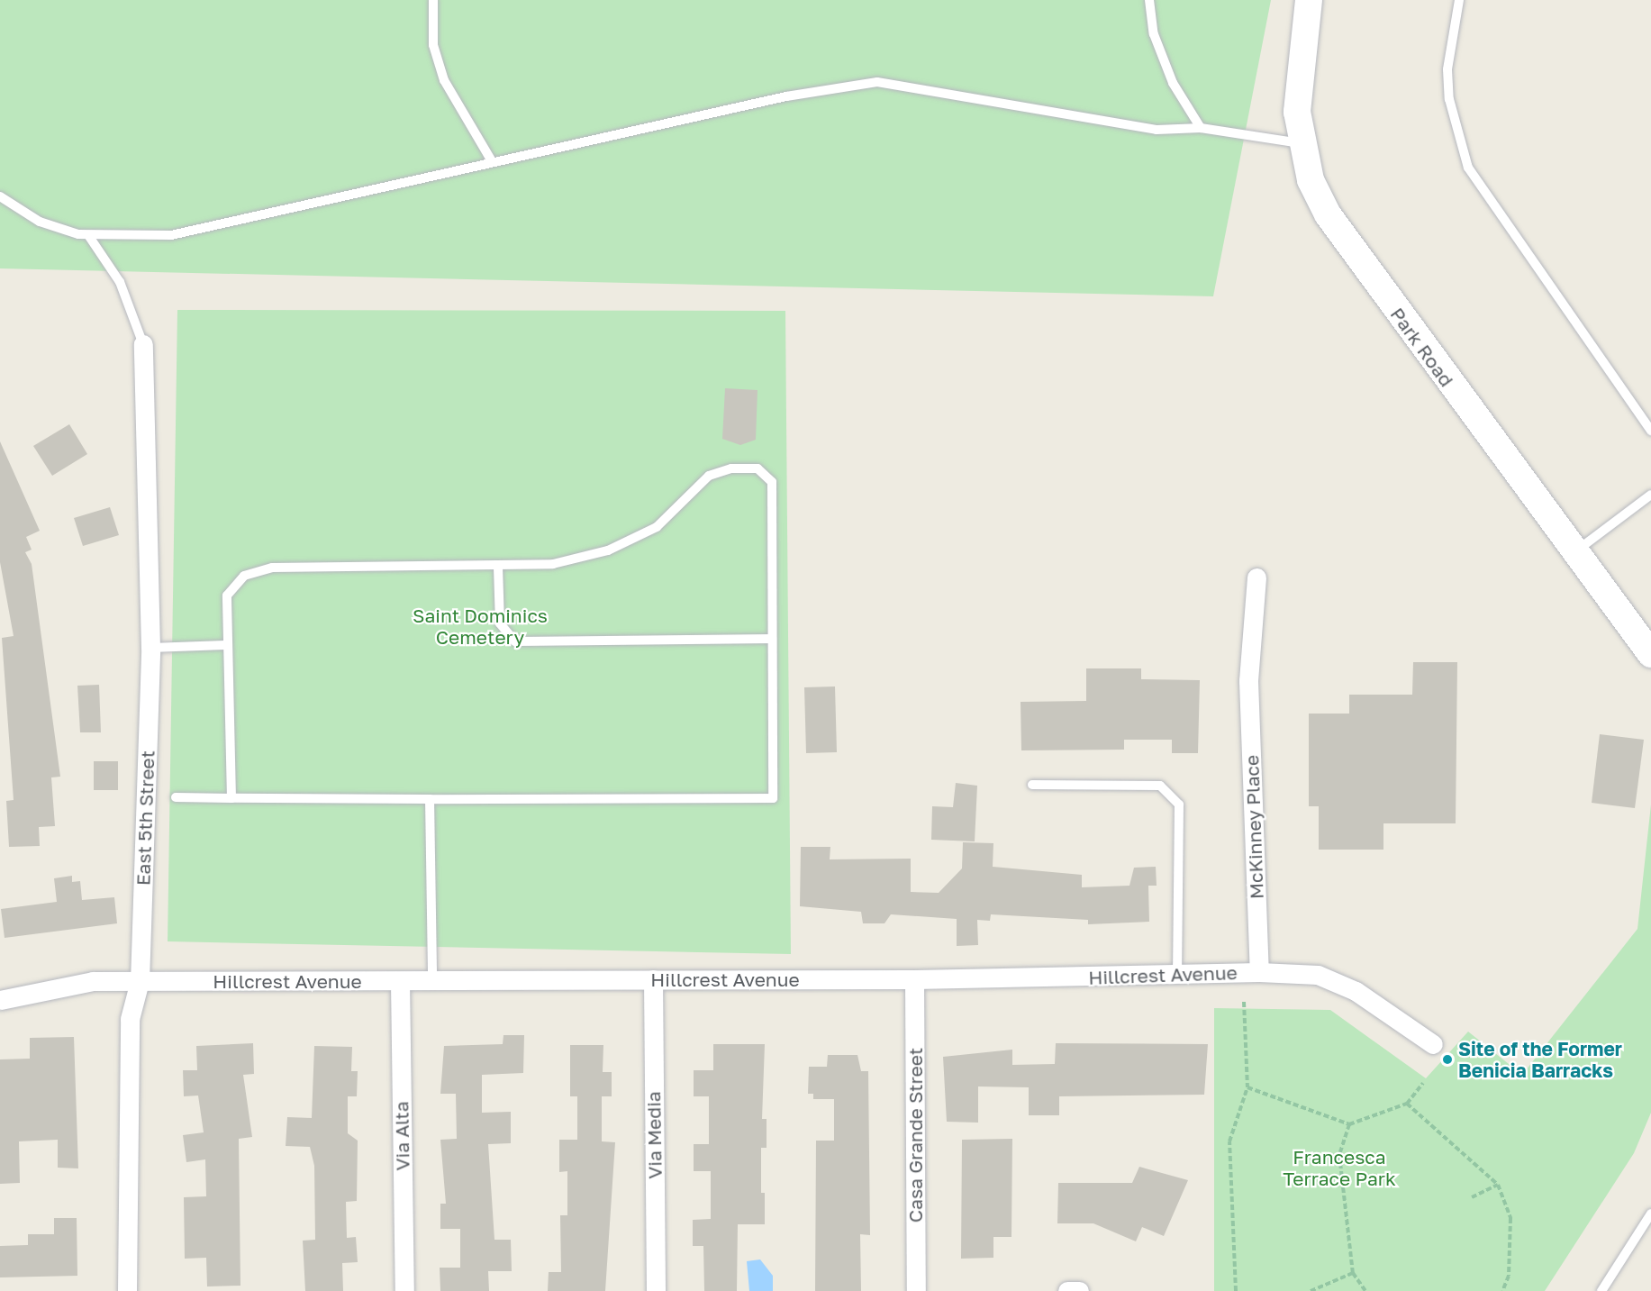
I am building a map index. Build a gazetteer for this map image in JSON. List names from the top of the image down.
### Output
{
  "streets": {
    "street": [
      "Park Road",
      "East 5th Street",
      "McKinney Place",
      "Hillcrest Avenue",
      "Via Media",
      "Casa Grande Street",
      "Via Alta"
    ]
  },
  "crossings": [
    ["East 5th Street", "Hillcrest Avenue"],
    ["McKinney Place", "Hillcrest Avenue"],
    ["Hillcrest Avenue", "Via Media"],
    ["Hillcrest Avenue", "Casa Grande Street"],
    ["Hillcrest Avenue", "Via Alta"]
  ],
  "parks": ["Saint Dominics Cemetery", "Francesca Terrace Park"],
  "places": ["Site of the Former Benicia Barracks"]
}
